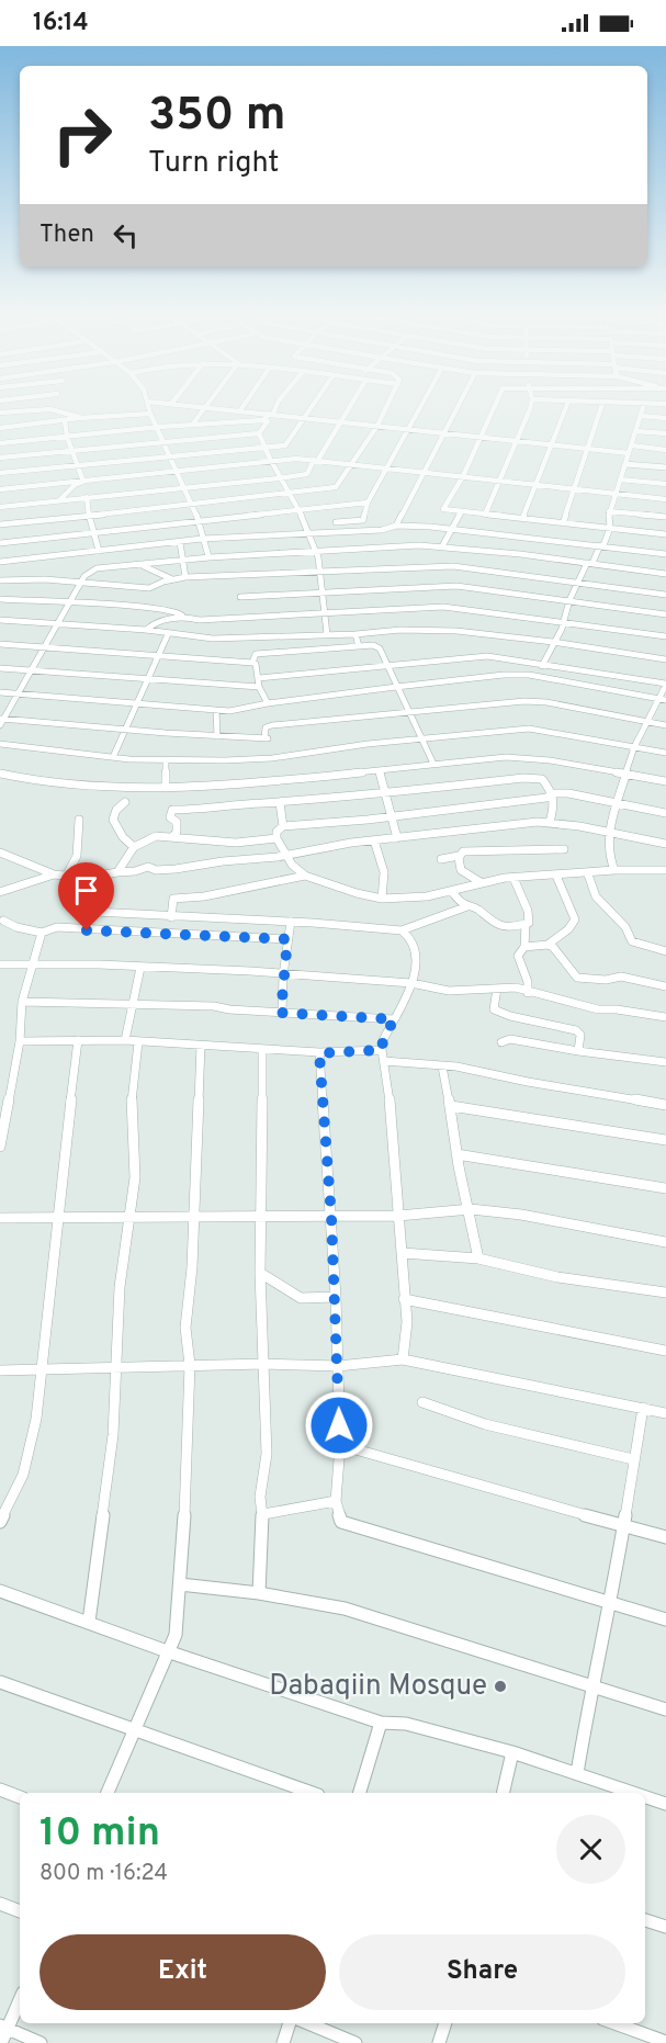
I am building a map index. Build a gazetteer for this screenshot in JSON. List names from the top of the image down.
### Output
{
  "places": ["Dabaqiin Mosque"],
  "page": {
    "status": "16:14",
    "turn": ["350 m", "Turn right"],
    "then": "Then",
    "heading": ["10 min", "800 m · 16:24"],
    "buttons": ["Exit", "Share"]
  }
}
